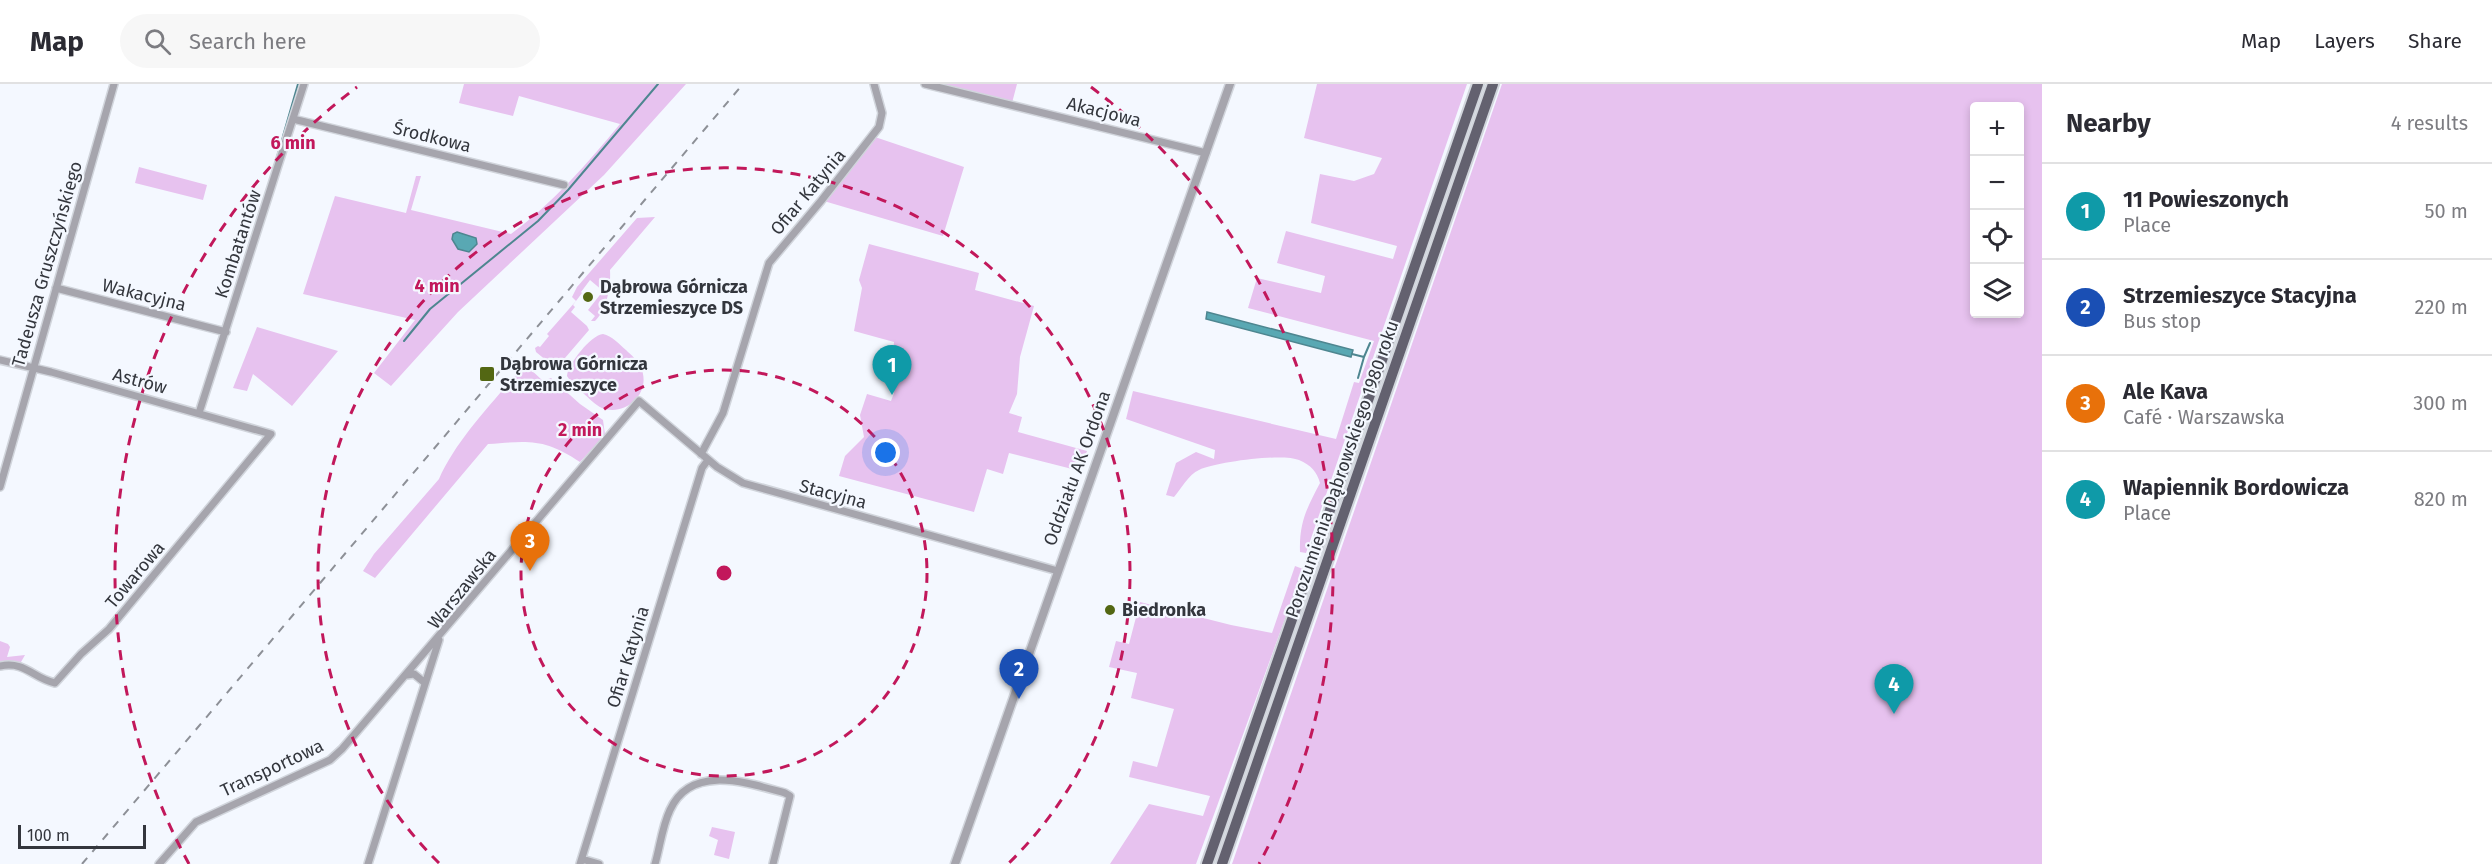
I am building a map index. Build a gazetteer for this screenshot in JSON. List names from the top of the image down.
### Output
{
  "streets": {
    "main road": ["Porozumienia Dąbrowskiego 1980 roku"],
    "street": [
      "Akacjowa",
      "Środkowa",
      "Ofiar Katynia",
      "Kombatantów",
      "Tadeusza Gruszczyńskiego",
      "Wakacyjna",
      "Astrów",
      "Oddziału AK Ordona",
      "Stacyjna",
      "Towarowa",
      "Warszawska",
      "Transportowa"
    ]
  },
  "crossings": [
    ["Akacjowa", "Oddziału AK Ordona"],
    ["Środkowa", "Kombatantów"],
    ["Ofiar Katynia", "Stacyjna"],
    ["Kombatantów", "Wakacyjna"],
    ["Kombatantów", "Astrów"],
    ["Tadeusza Gruszczyńskiego", "Wakacyjna"],
    ["Tadeusza Gruszczyńskiego", "Astrów"],
    ["Astrów", "Towarowa"],
    ["Oddziału AK Ordona", "Stacyjna"],
    ["Stacyjna", "Warszawska"],
    ["Warszawska", "Transportowa"]
  ],
  "places": {
    "other": ["Dąbrowa Górnicza Strzemieszyce DS", "Biedronka"],
    "transit": ["Dąbrowa Górnicza Strzemieszyce"]
  },
  "scale_bar": "100 m",
  "page": {
    "header": "Map",
    "search": "Search here",
    "nav": ["Map", "Layers", "Share"],
    "heading": ["Nearby", "4 results"],
    "map_buttons": ["+", "−"],
    "list": [
      {
        "mark": "1",
        "name": "11 Powieszonych",
        "note": "Place",
        "value": "50 m"
      },
      {
        "mark": "2",
        "name": "Strzemieszyce Stacyjna",
        "note": "Bus stop",
        "value": "220 m"
      },
      {
        "mark": "3",
        "name": "Ale Kava",
        "note": "Café · Warszawska",
        "value": "300 m"
      },
      {
        "mark": "4",
        "name": "Wapiennik Bordowicza",
        "note": "Place",
        "value": "820 m"
      }
    ],
    "pins": [
      "1",
      "3",
      "2",
      "4"
    ],
    "scale": "100 m"
  },
  "rings": ["6 min", "4 min", "2 min"]
}
